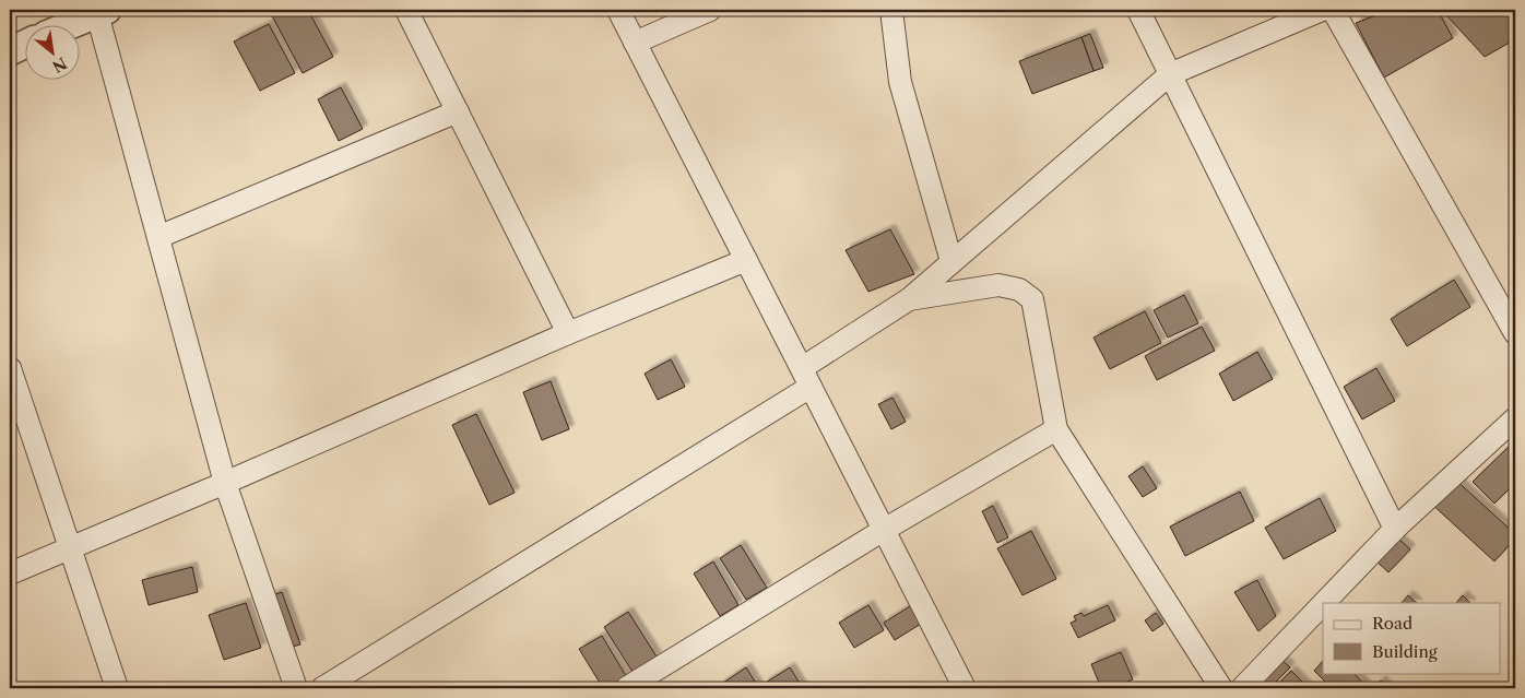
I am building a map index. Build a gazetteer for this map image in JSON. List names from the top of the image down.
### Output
{
  "legend": ["Road", "Building"],
  "north": "bottom right"
}
